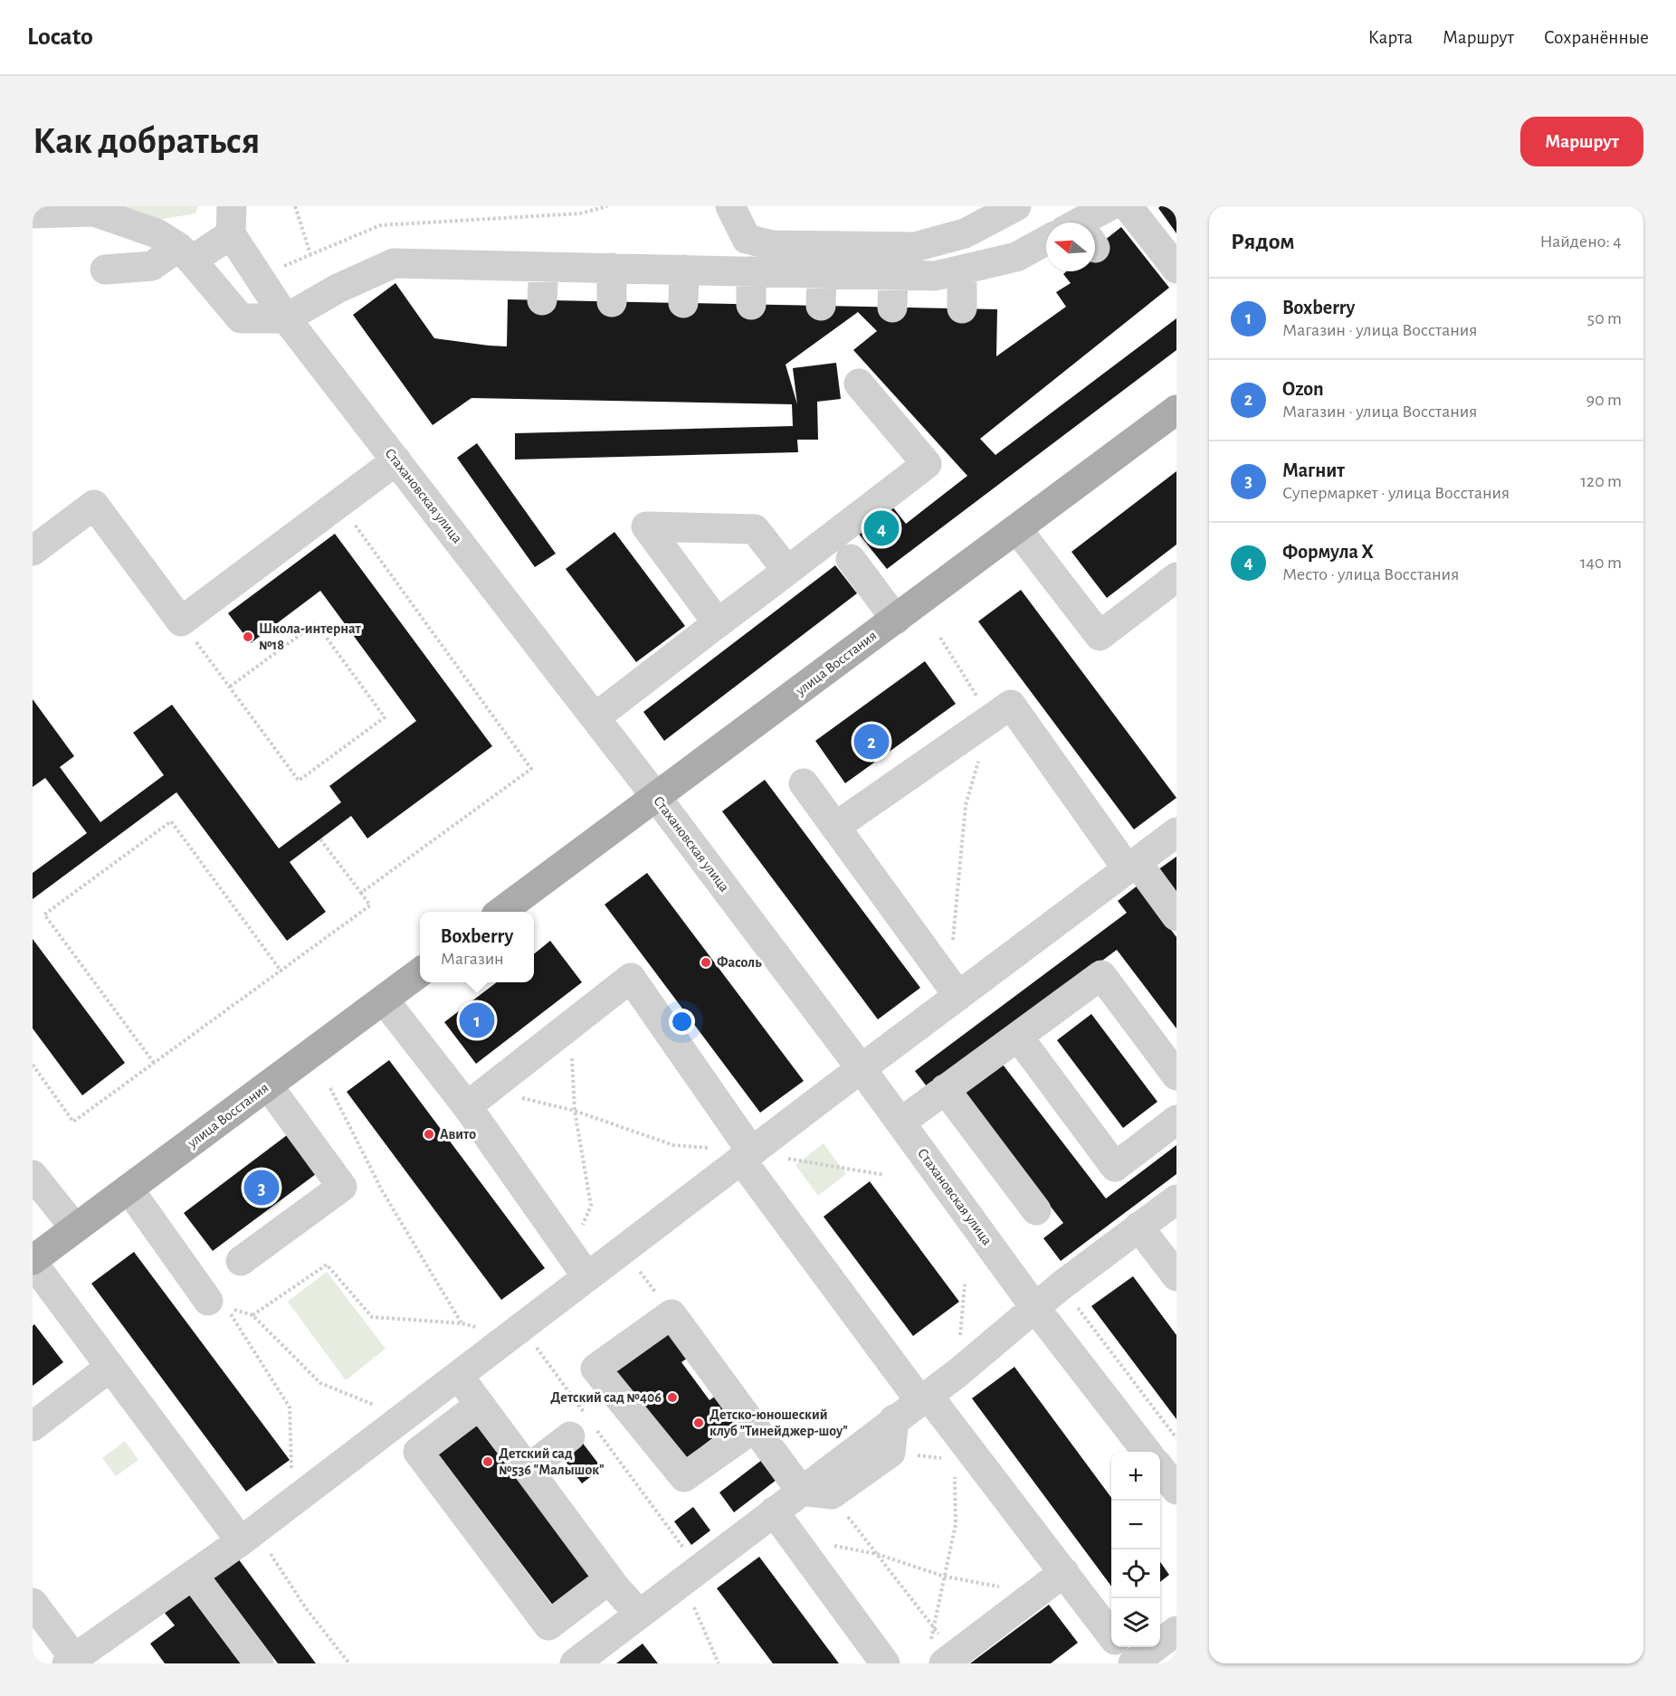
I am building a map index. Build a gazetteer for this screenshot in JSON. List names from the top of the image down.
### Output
{
  "streets": {
    "main road": ["улица Восстания"],
    "street": ["Стахановская улица"]
  },
  "crossings": [
    ["Стахановская улица", "улица Восстания"]
  ],
  "places": [
    "Школа-интернат №18",
    "Фасоль",
    "Авито",
    "Детский сад №406",
    "Детско-юношеский клуб \"Тинейджер-шоу\"",
    "Детский сад №536 \"Малышок\""
  ],
  "north": "left",
  "page": {
    "header": "Locato",
    "nav": ["Карта", "Маршрут", "Сохранённые"],
    "buttons": "Маршрут",
    "title": "Как добраться",
    "heading": ["Рядом", "Найдено: 4"],
    "list": [
      {
        "mark": "1",
        "name": "Boxberry",
        "note": "Магазин · улица Восстания",
        "value": "50 m"
      },
      {
        "mark": "2",
        "name": "Ozon",
        "note": "Магазин · улица Восстания",
        "value": "90 m"
      },
      {
        "mark": "3",
        "name": "Магнит",
        "note": "Супермаркет · улица Восстания",
        "value": "120 m"
      },
      {
        "mark": "4",
        "name": "Формула X",
        "note": "Место · улица Восстания",
        "value": "140 m"
      }
    ],
    "pins": [
      "4",
      "2",
      "1",
      "3"
    ],
    "popup": ["Boxberry", "Магазин"],
    "map_buttons": ["+", "−"]
  }
}
